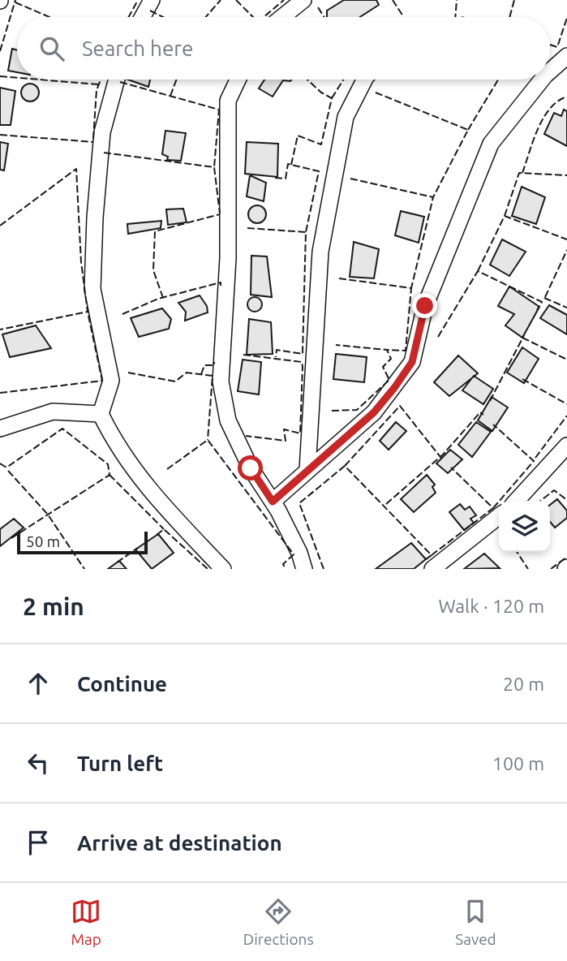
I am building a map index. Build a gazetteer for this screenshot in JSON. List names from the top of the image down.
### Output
{
  "scale_bar": "50 m",
  "page": {
    "search": "Search here",
    "scale": "50 m",
    "heading": ["2 min", "Walk · 120 m"],
    "list": [
      ["Continue", "20 m"],
      ["Turn left", "100 m"],
      "Arrive at destination"
    ],
    "nav": ["Map", "Directions", "Saved"]
  }
}
